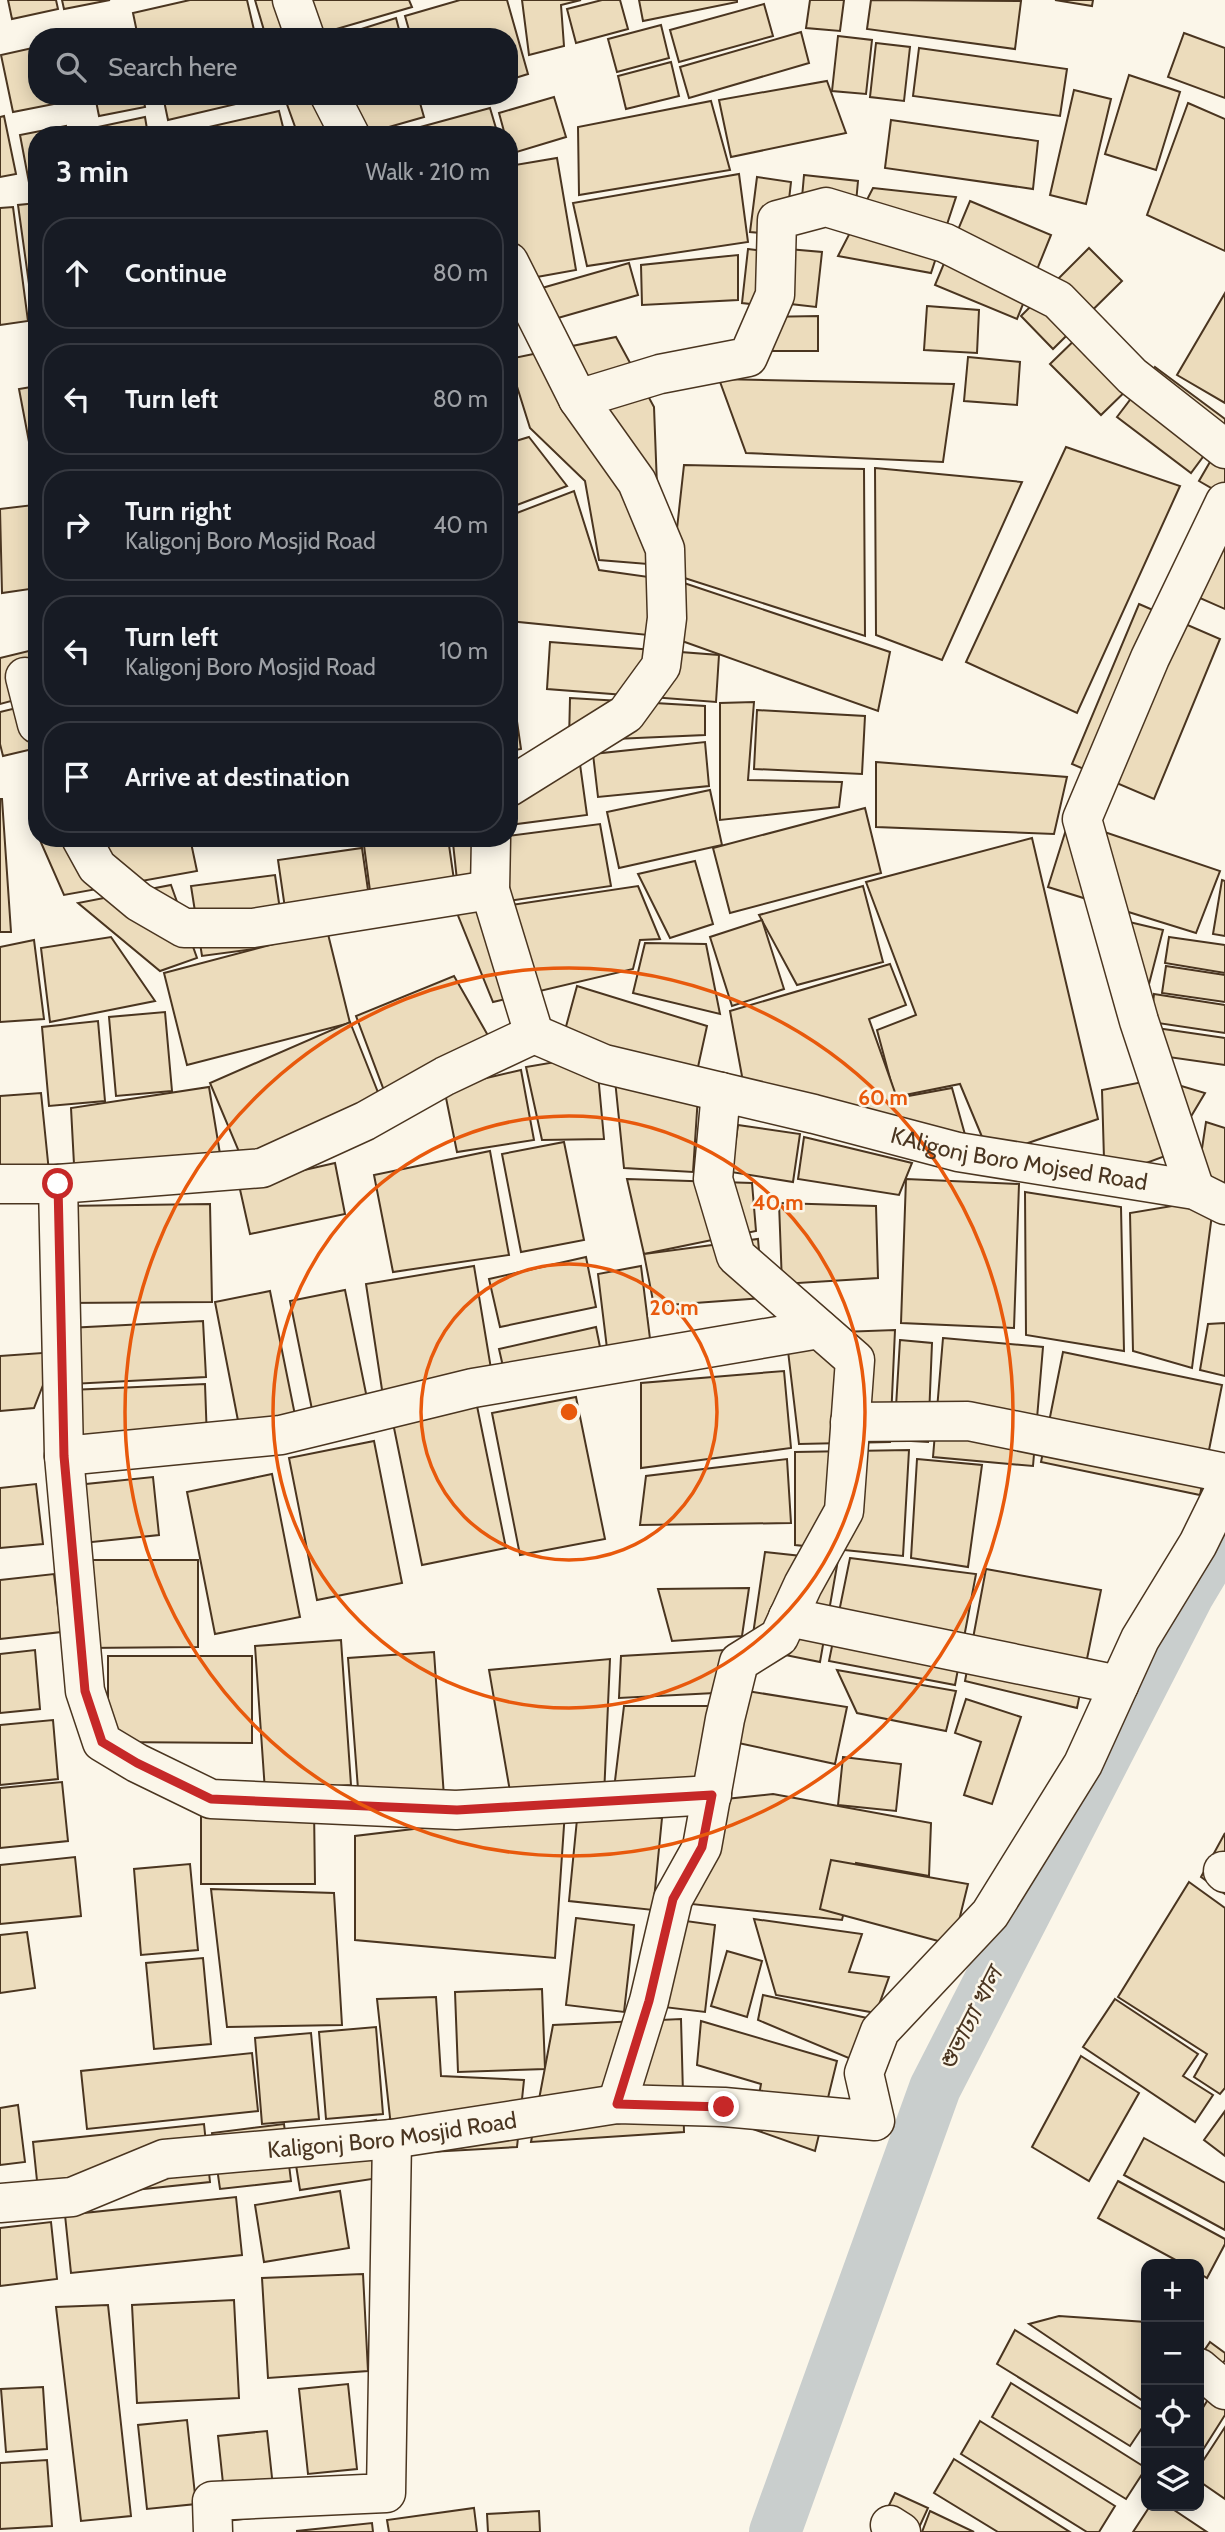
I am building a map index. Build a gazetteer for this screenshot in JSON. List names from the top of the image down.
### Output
{
  "streets": {
    "street": ["KAligonj Boro Mojsed Road", "Kaligonj Boro Mosjid Road"]
  },
  "water": ["শুভাঢ্যা খাল"],
  "page": {
    "search": "Search here",
    "heading": ["3 min", "Walk · 210 m"],
    "list": [
      ["Continue", "80 m"],
      ["Turn left", "80 m"],
      ["Turn right", "Kaligonj Boro Mosjid Road", "40 m"],
      ["Turn left", "Kaligonj Boro Mosjid Road", "10 m"],
      "Arrive at destination"
    ],
    "map_buttons": ["+", "−"]
  },
  "rings": ["60 m", "40 m", "20 m"]
}
